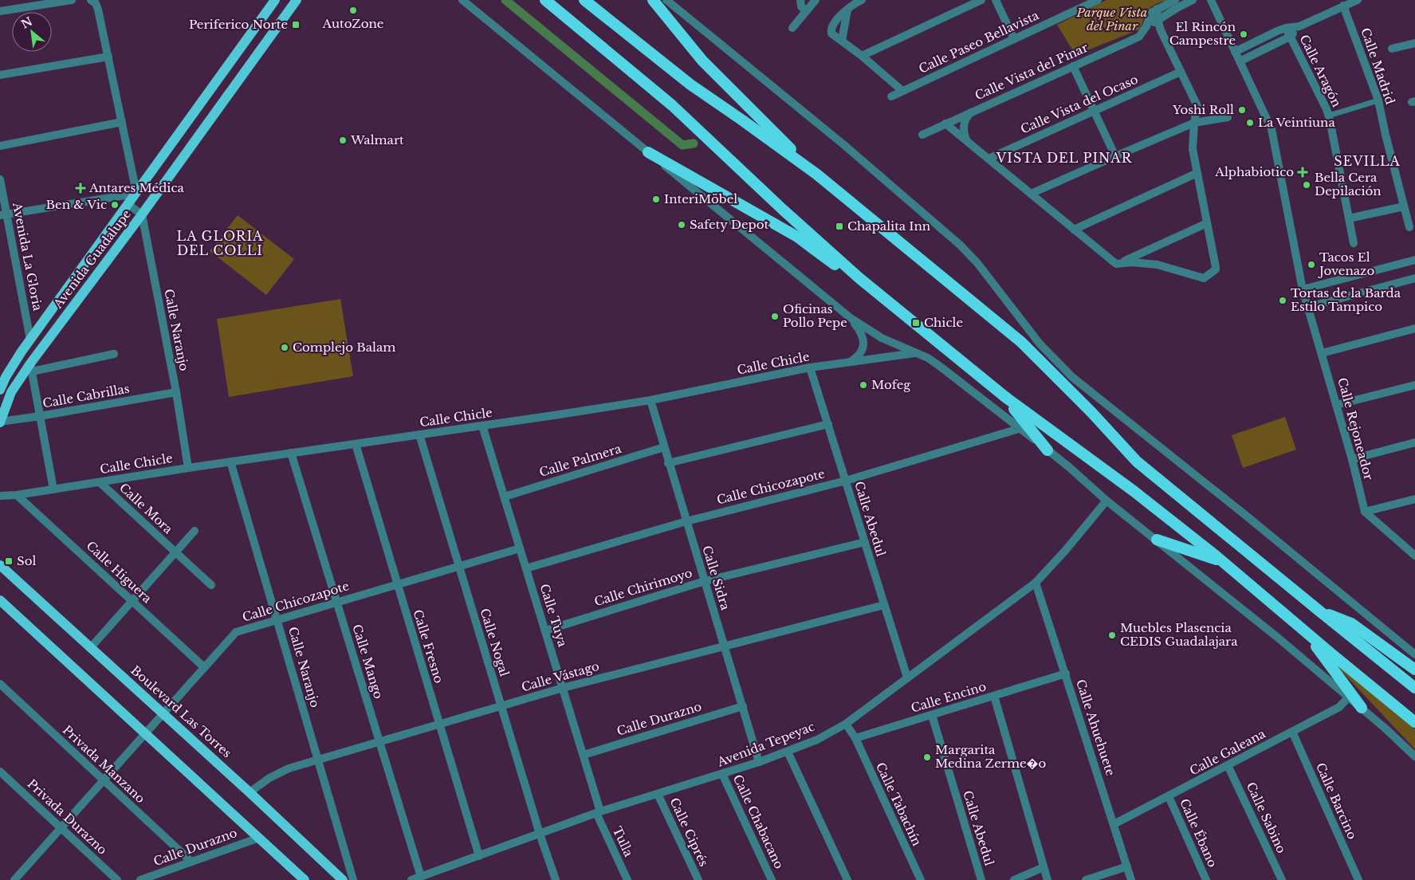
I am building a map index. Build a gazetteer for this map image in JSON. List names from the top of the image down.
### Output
{
  "streets": {
    "main road": ["Avenida Guadalupe", "Boulevard Las Torres"],
    "street": [
      "Calle Paseo Bellavista",
      "Calle Madrid",
      "Calle Aragón",
      "Calle Vista del Pinar",
      "Calle Vista del Ocaso",
      "Avenida La Gloria",
      "Calle Naranjo",
      "Calle Chicle",
      "Calle Cabrillas",
      "Calle Rejoneador",
      "Calle Palmera",
      "Calle Chicozapote",
      "Calle Mora",
      "Calle Abedul",
      "Calle Higuera",
      "Calle Sidra",
      "Calle Chirimoyo",
      "Calle Tuya",
      "Calle Nogal",
      "Calle Fresno",
      "Calle Mango",
      "Calle Vástago",
      "Calle Encino",
      "Calle Durazno",
      "Calle Ahuehuete",
      "Avenida Tepeyac",
      "Calle Galeana",
      "Privada Manzano",
      "Calle Barcino",
      "Calle Tabachín",
      "Privada Durazno",
      "Calle Sabino",
      "Calle Chabacano",
      "Calle Ciprés",
      "Calle Ébano",
      "Tulla"
    ]
  },
  "crossings": [
    ["Avenida La Gloria", "Avenida Guadalupe"],
    ["Avenida Guadalupe", "Calle Naranjo"],
    ["Avenida Guadalupe", "Calle Cabrillas"],
    ["Calle Naranjo", "Calle Chicle"],
    ["Calle Naranjo", "Calle Cabrillas"],
    ["Calle Naranjo", "Calle Chicozapote"],
    ["Calle Naranjo", "Calle Vástago"],
    ["Calle Chicle", "Calle Mora"],
    ["Calle Chicle", "Calle Abedul"],
    ["Calle Chicle", "Calle Higuera"],
    ["Calle Chicle", "Calle Sidra"],
    ["Calle Chicle", "Calle Tuya"],
    ["Calle Chicle", "Calle Nogal"],
    ["Calle Chicle", "Calle Fresno"],
    ["Calle Chicle", "Calle Mango"],
    ["Calle Palmera", "Calle Sidra"],
    ["Calle Palmera", "Calle Tuya"],
    ["Calle Chicozapote", "Calle Abedul"],
    ["Calle Chicozapote", "Calle Higuera"],
    ["Calle Chicozapote", "Calle Sidra"],
    ["Calle Chicozapote", "Calle Tuya"],
    ["Calle Chicozapote", "Calle Nogal"],
    ["Calle Chicozapote", "Calle Fresno"],
    ["Calle Chicozapote", "Calle Mango"],
    ["Calle Chicozapote", "Boulevard Las Torres"],
    ["Calle Chicozapote", "Privada Manzano"],
    ["Calle Chicozapote", "Privada Durazno"],
    ["Calle Abedul", "Calle Chirimoyo"],
    ["Calle Abedul", "Calle Vástago"],
    ["Calle Abedul", "Calle Encino"],
    ["Calle Abedul", "Avenida Tepeyac"],
    ["Calle Sidra", "Calle Chirimoyo"],
    ["Calle Sidra", "Calle Vástago"],
    ["Calle Sidra", "Calle Durazno"],
    ["Calle Sidra", "Avenida Tepeyac"],
    ["Calle Chirimoyo", "Calle Tuya"],
    ["Calle Tuya", "Calle Vástago"],
    ["Calle Tuya", "Calle Durazno"],
    ["Calle Tuya", "Avenida Tepeyac"],
    ["Calle Tuya", "Tulla"],
    ["Calle Nogal", "Calle Vástago"],
    ["Calle Nogal", "Avenida Tepeyac"],
    ["Calle Fresno", "Calle Vástago"],
    ["Calle Fresno", "Avenida Tepeyac"],
    ["Calle Mango", "Calle Vástago"],
    ["Calle Mango", "Avenida Tepeyac"],
    ["Calle Vástago", "Boulevard Las Torres"],
    ["Calle Encino", "Calle Ahuehuete"],
    ["Calle Encino", "Calle Tabachín"],
    ["Calle Durazno", "Privada Manzano"],
    ["Calle Ahuehuete", "Avenida Tepeyac"],
    ["Calle Ahuehuete", "Calle Galeana"],
    ["Avenida Tepeyac", "Calle Chabacano"],
    ["Avenida Tepeyac", "Calle Ciprés"],
    ["Avenida Tepeyac", "Tulla"],
    ["Calle Galeana", "Calle Barcino"],
    ["Calle Galeana", "Calle Sabino"],
    ["Calle Galeana", "Calle Ébano"]
  ],
  "districts": ["VISTA DEL PINAR", "SEVILLA", "LA GLORIA DEL COLLI"],
  "parks": ["Parque Vista del Pinar"],
  "places": {
    "other": [
      "AutoZone",
      "El Rincón Campestre",
      "Yoshi Roll",
      "La Veintiuna",
      "Walmart",
      "Bella Cera Depilación",
      "InteriMöbel",
      "Ben & Vic",
      "Safety Depot",
      "Tacos El Jovenazo",
      "Tortas de la Barda Estilo Tampico",
      "Oficinas Pollo Pepe",
      "Complejo Balam",
      "Mofeg",
      "Muebles Plasencia CEDIS Guadalajara",
      "Margarita Medina Zerme�o"
    ],
    "transit": [
      "Periferico Norte",
      "Chapalita Inn",
      "Chicle",
      "Sol"
    ],
    "health": ["Alphabiotico", "Antares Médica"]
  },
  "north": "top left"
}
